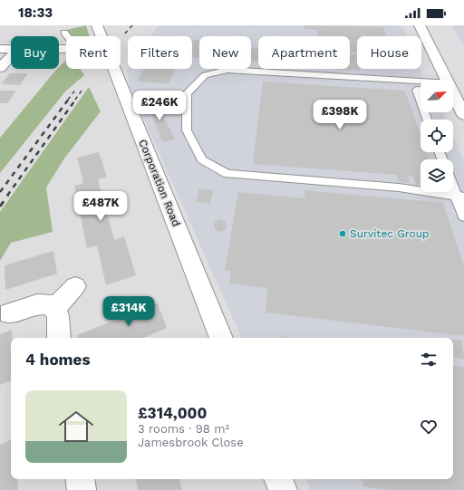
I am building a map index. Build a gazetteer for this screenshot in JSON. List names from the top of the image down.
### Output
{
  "streets": {
    "street": ["Corporation Road"]
  },
  "places": ["Survitec Group"],
  "north": "top right",
  "page": {
    "status": "18:33",
    "chip": [
      "Buy",
      "Rent",
      "Filters",
      "New",
      "Apartment",
      "House"
    ],
    "price": [
      "£246K",
      "£398K",
      "£487K",
      "£314K"
    ],
    "heading": "4 homes",
    "list": [
      {
        "name": "£314,000",
        "note": "3 rooms · 98 m² · Jamesbrook Close"
      }
    ]
  }
}
